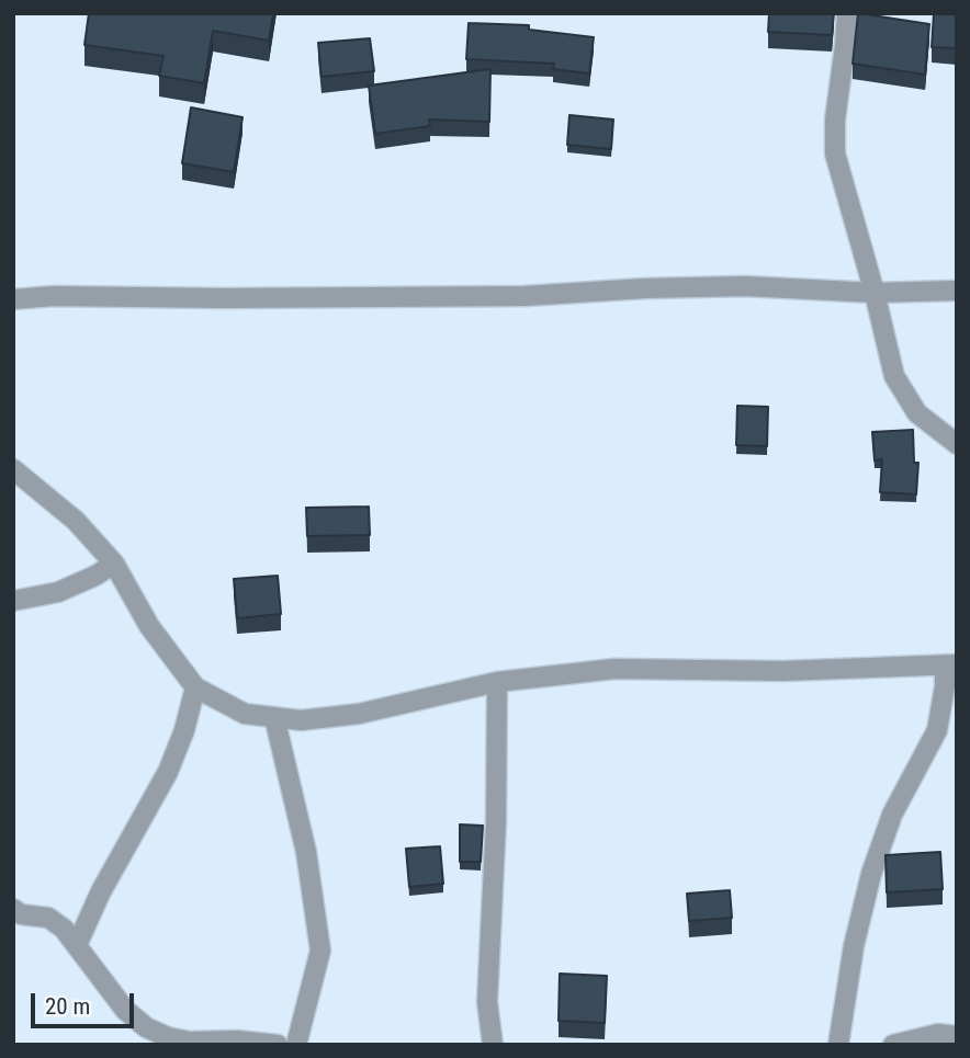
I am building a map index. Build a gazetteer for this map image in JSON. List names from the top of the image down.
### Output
{
  "scale_bar": "20 m"
}
